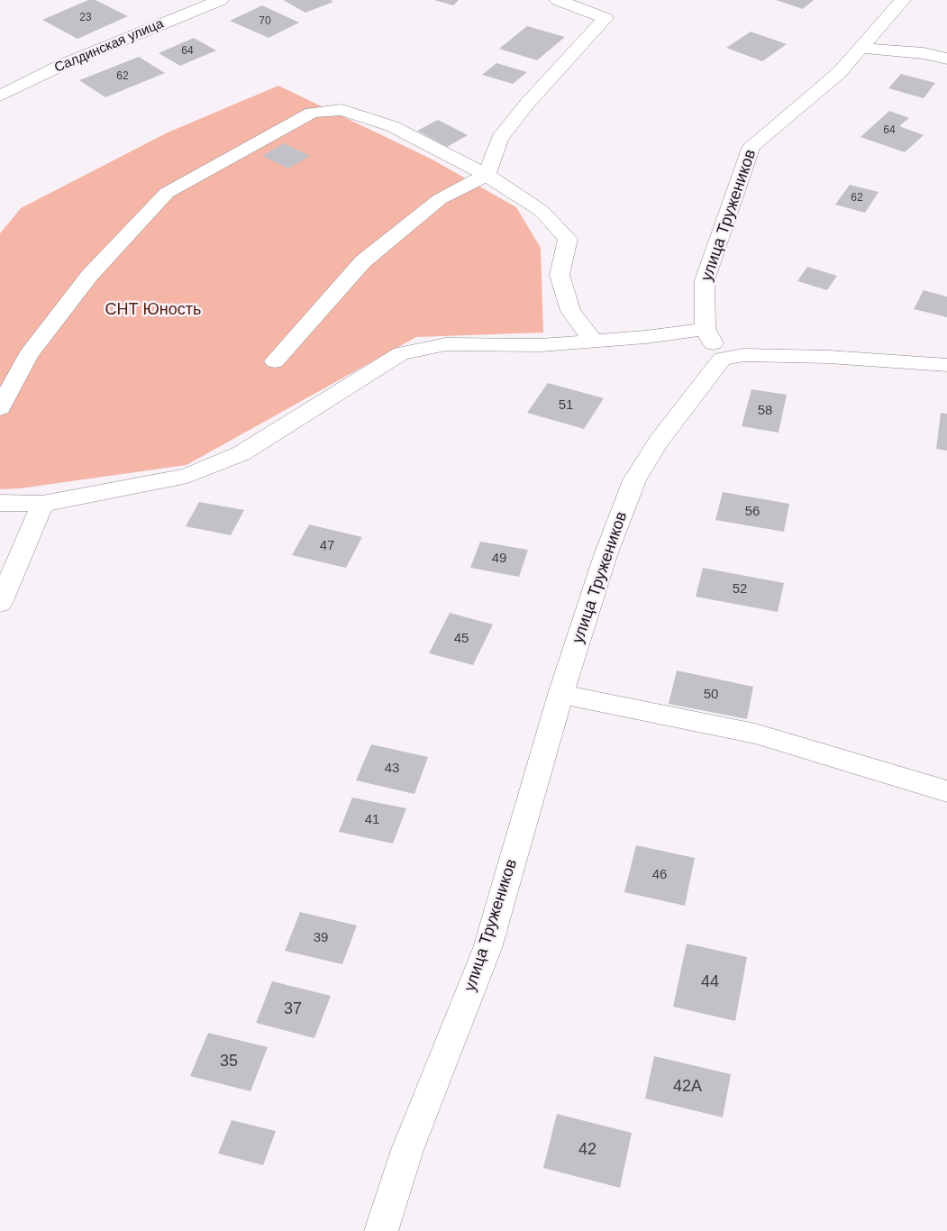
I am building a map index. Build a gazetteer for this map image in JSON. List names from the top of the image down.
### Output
{
  "streets": {
    "street": ["Салдинская улица", "улица Тружеников"]
  },
  "parks": ["СНТ Юность"],
  "house_numbers": [
    "23",
    "70",
    "64",
    "62",
    "64",
    "62",
    "51",
    "58",
    "56",
    "47",
    "49",
    "52",
    "45",
    "50",
    "43",
    "41",
    "46",
    "39",
    "44",
    "37",
    "35",
    "42А",
    "42"
  ]
}
